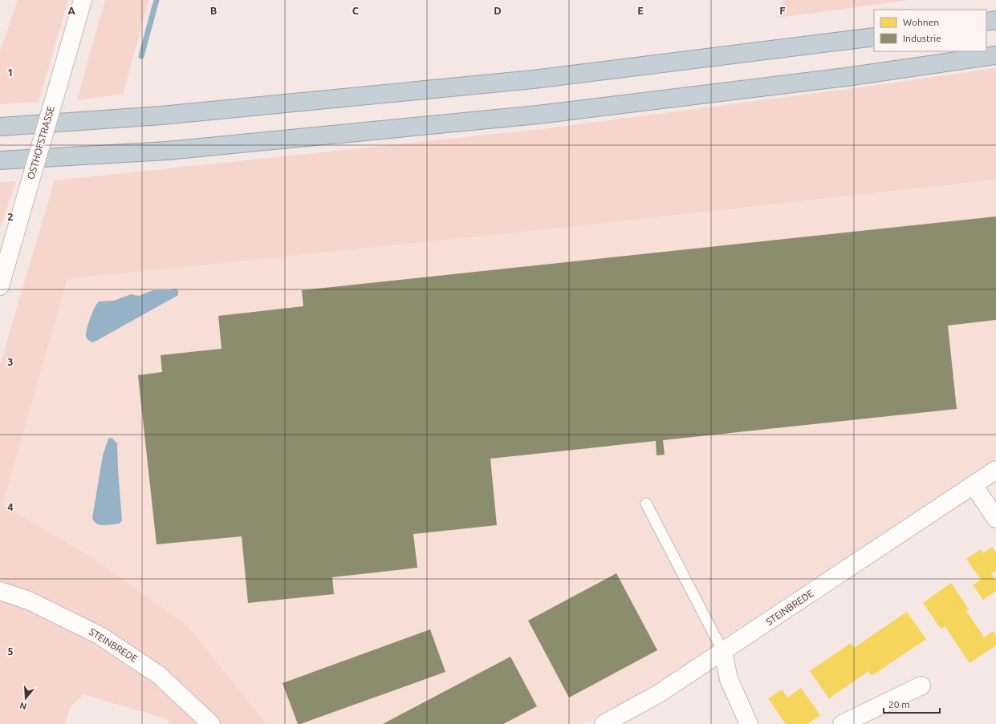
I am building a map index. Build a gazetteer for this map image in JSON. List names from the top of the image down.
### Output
{
  "streets": {
    "street": ["OSTHOFSTRASSE", "STEINBREDE"]
  },
  "legend": ["Wohnen", "Industrie"],
  "scale_bar": "20 m",
  "north": "bottom",
  "grid": {
    "columns": [
      "A",
      "B",
      "C",
      "D",
      "E",
      "F"
    ],
    "rows": [
      "1",
      "2",
      "3",
      "4",
      "5"
    ]
  }
}
